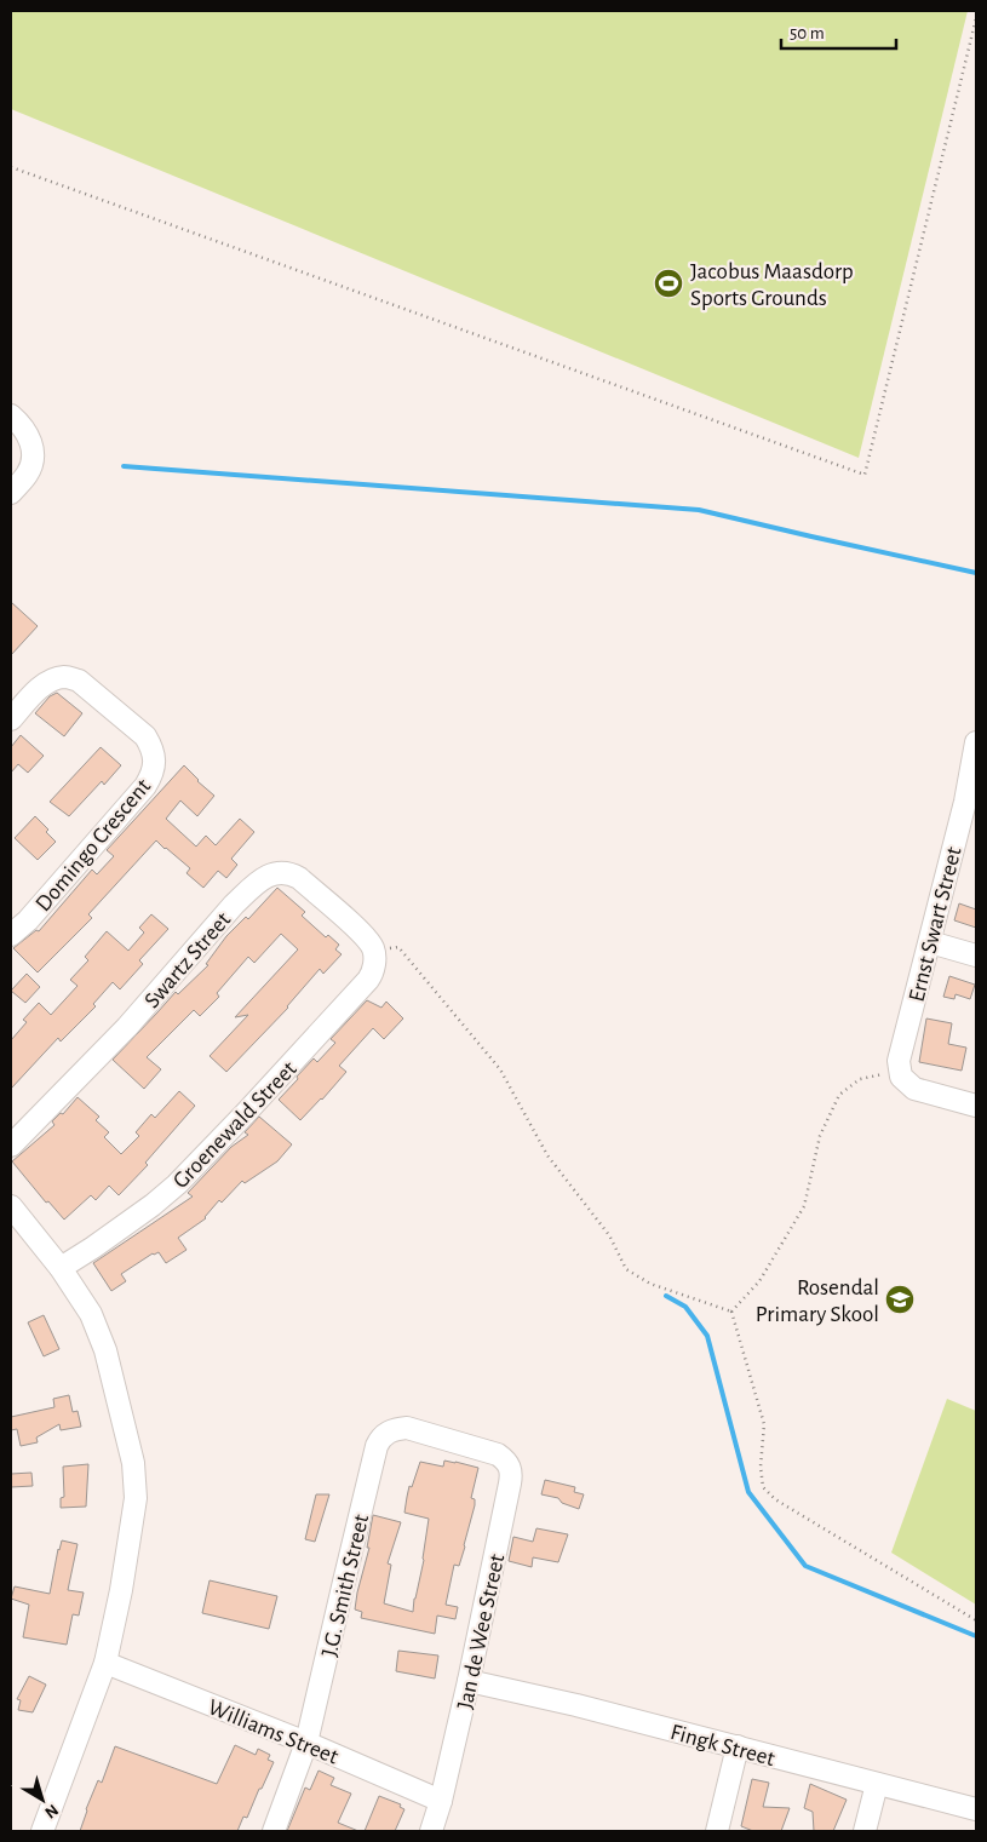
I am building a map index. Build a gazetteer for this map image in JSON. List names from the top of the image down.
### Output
{
  "streets": {
    "street": [
      "Domingo Crescent",
      "Ernst Swart Street",
      "Swartz Street",
      "Groenewald Street",
      "J.G. Smith Street",
      "Jan de Wee Street",
      "Williams Street",
      "Fingk Street"
    ]
  },
  "crossings": [
    ["Swartz Street", "Groenewald Street"],
    ["J.G. Smith Street", "Jan de Wee Street"],
    ["J.G. Smith Street", "Williams Street"],
    ["Jan de Wee Street", "Williams Street"],
    ["Jan de Wee Street", "Fingk Street"]
  ],
  "places": {
    "sports": ["Jacobus Maasdorp Sports Grounds"],
    "school or university": ["Rosendal Primary Skool"]
  },
  "scale_bar": "50 m",
  "north": "bottom right"
}
